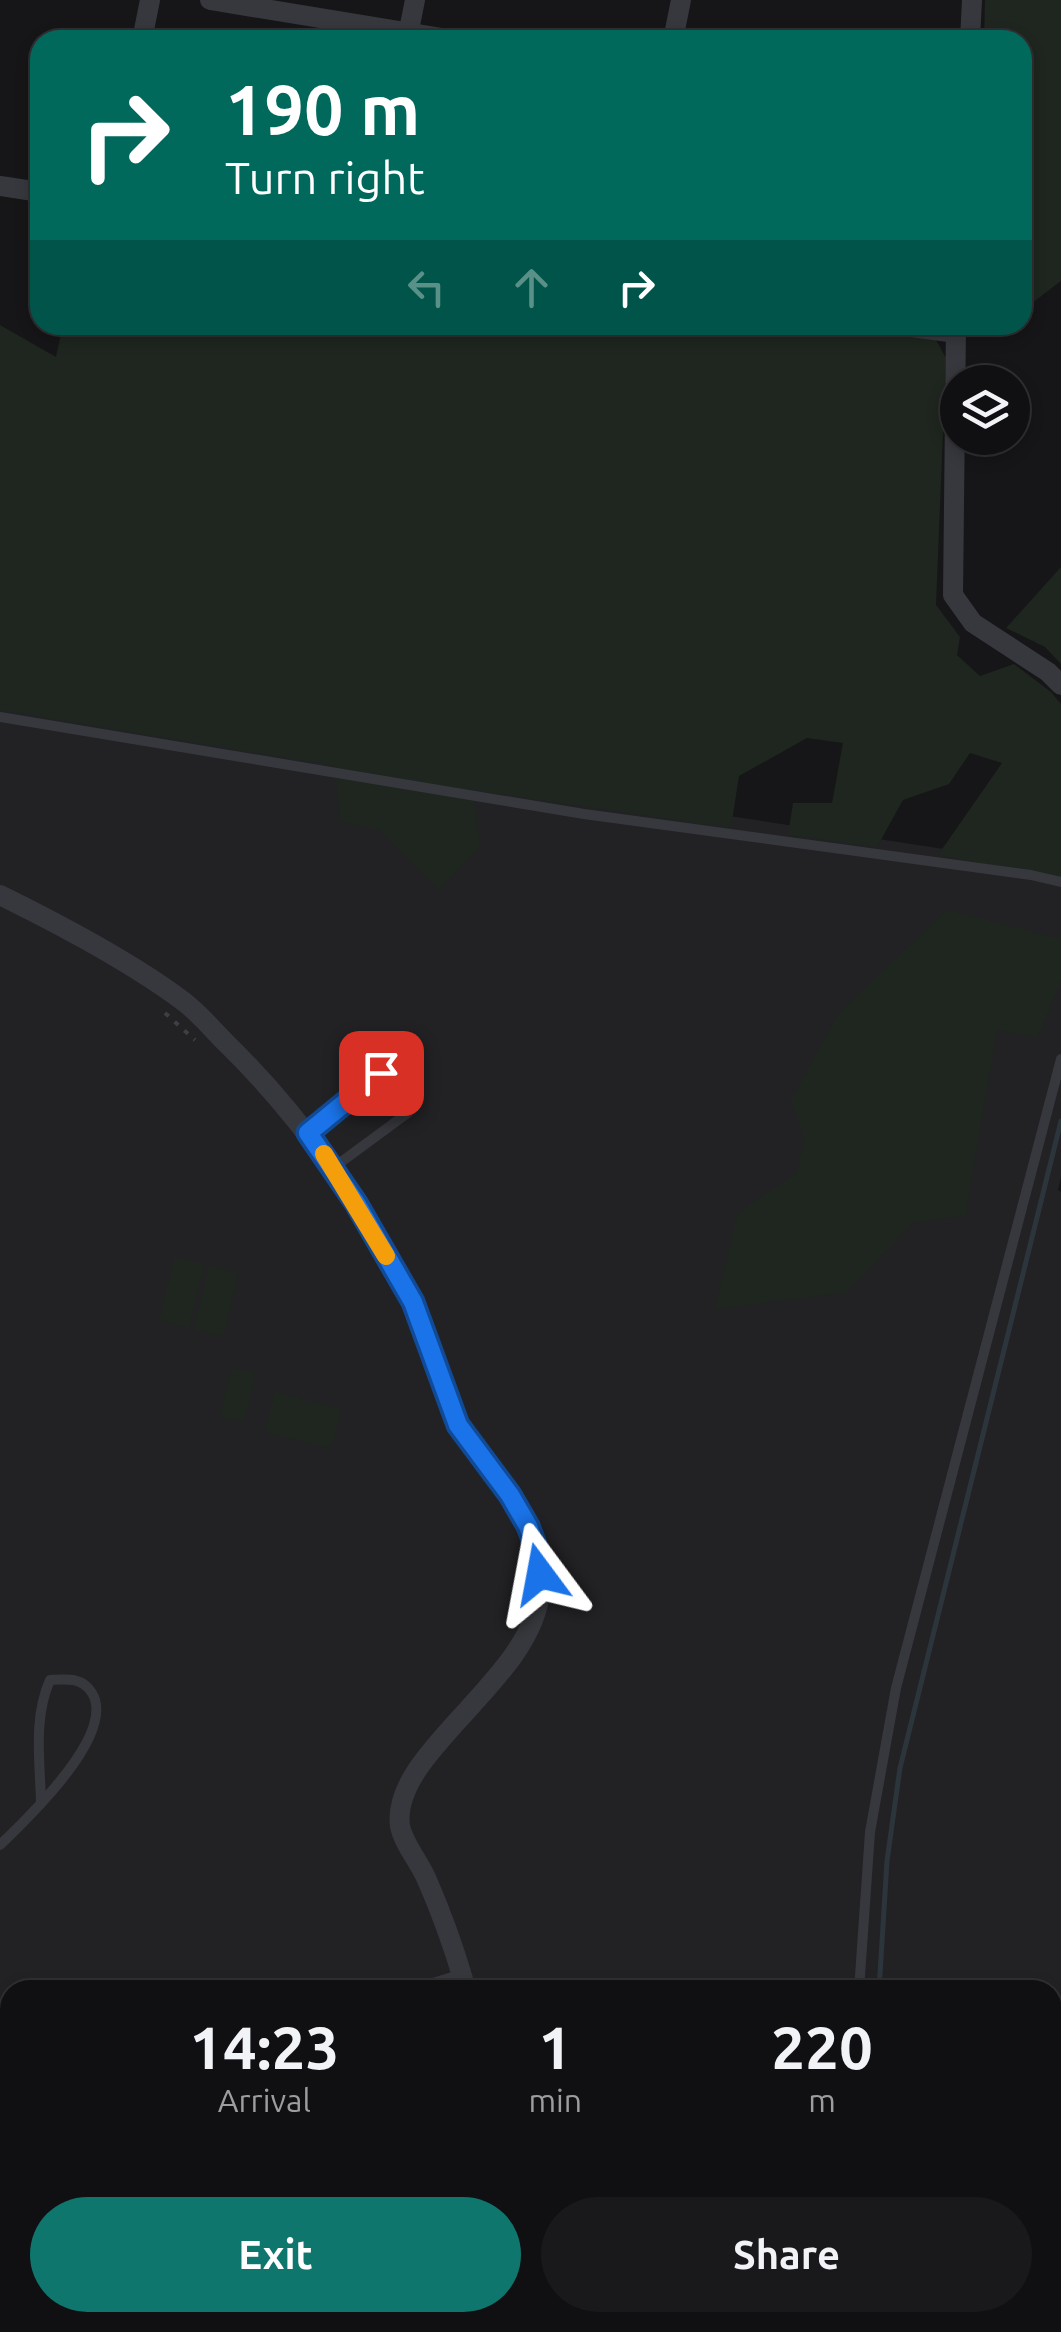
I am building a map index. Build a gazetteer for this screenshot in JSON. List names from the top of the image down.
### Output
{
  "page": {
    "turn": ["190 m", "Turn right"],
    "eta": [
      "14:23",
      "Arrival",
      "1",
      "min",
      "220",
      "m"
    ],
    "buttons": ["Exit", "Share"]
  }
}
